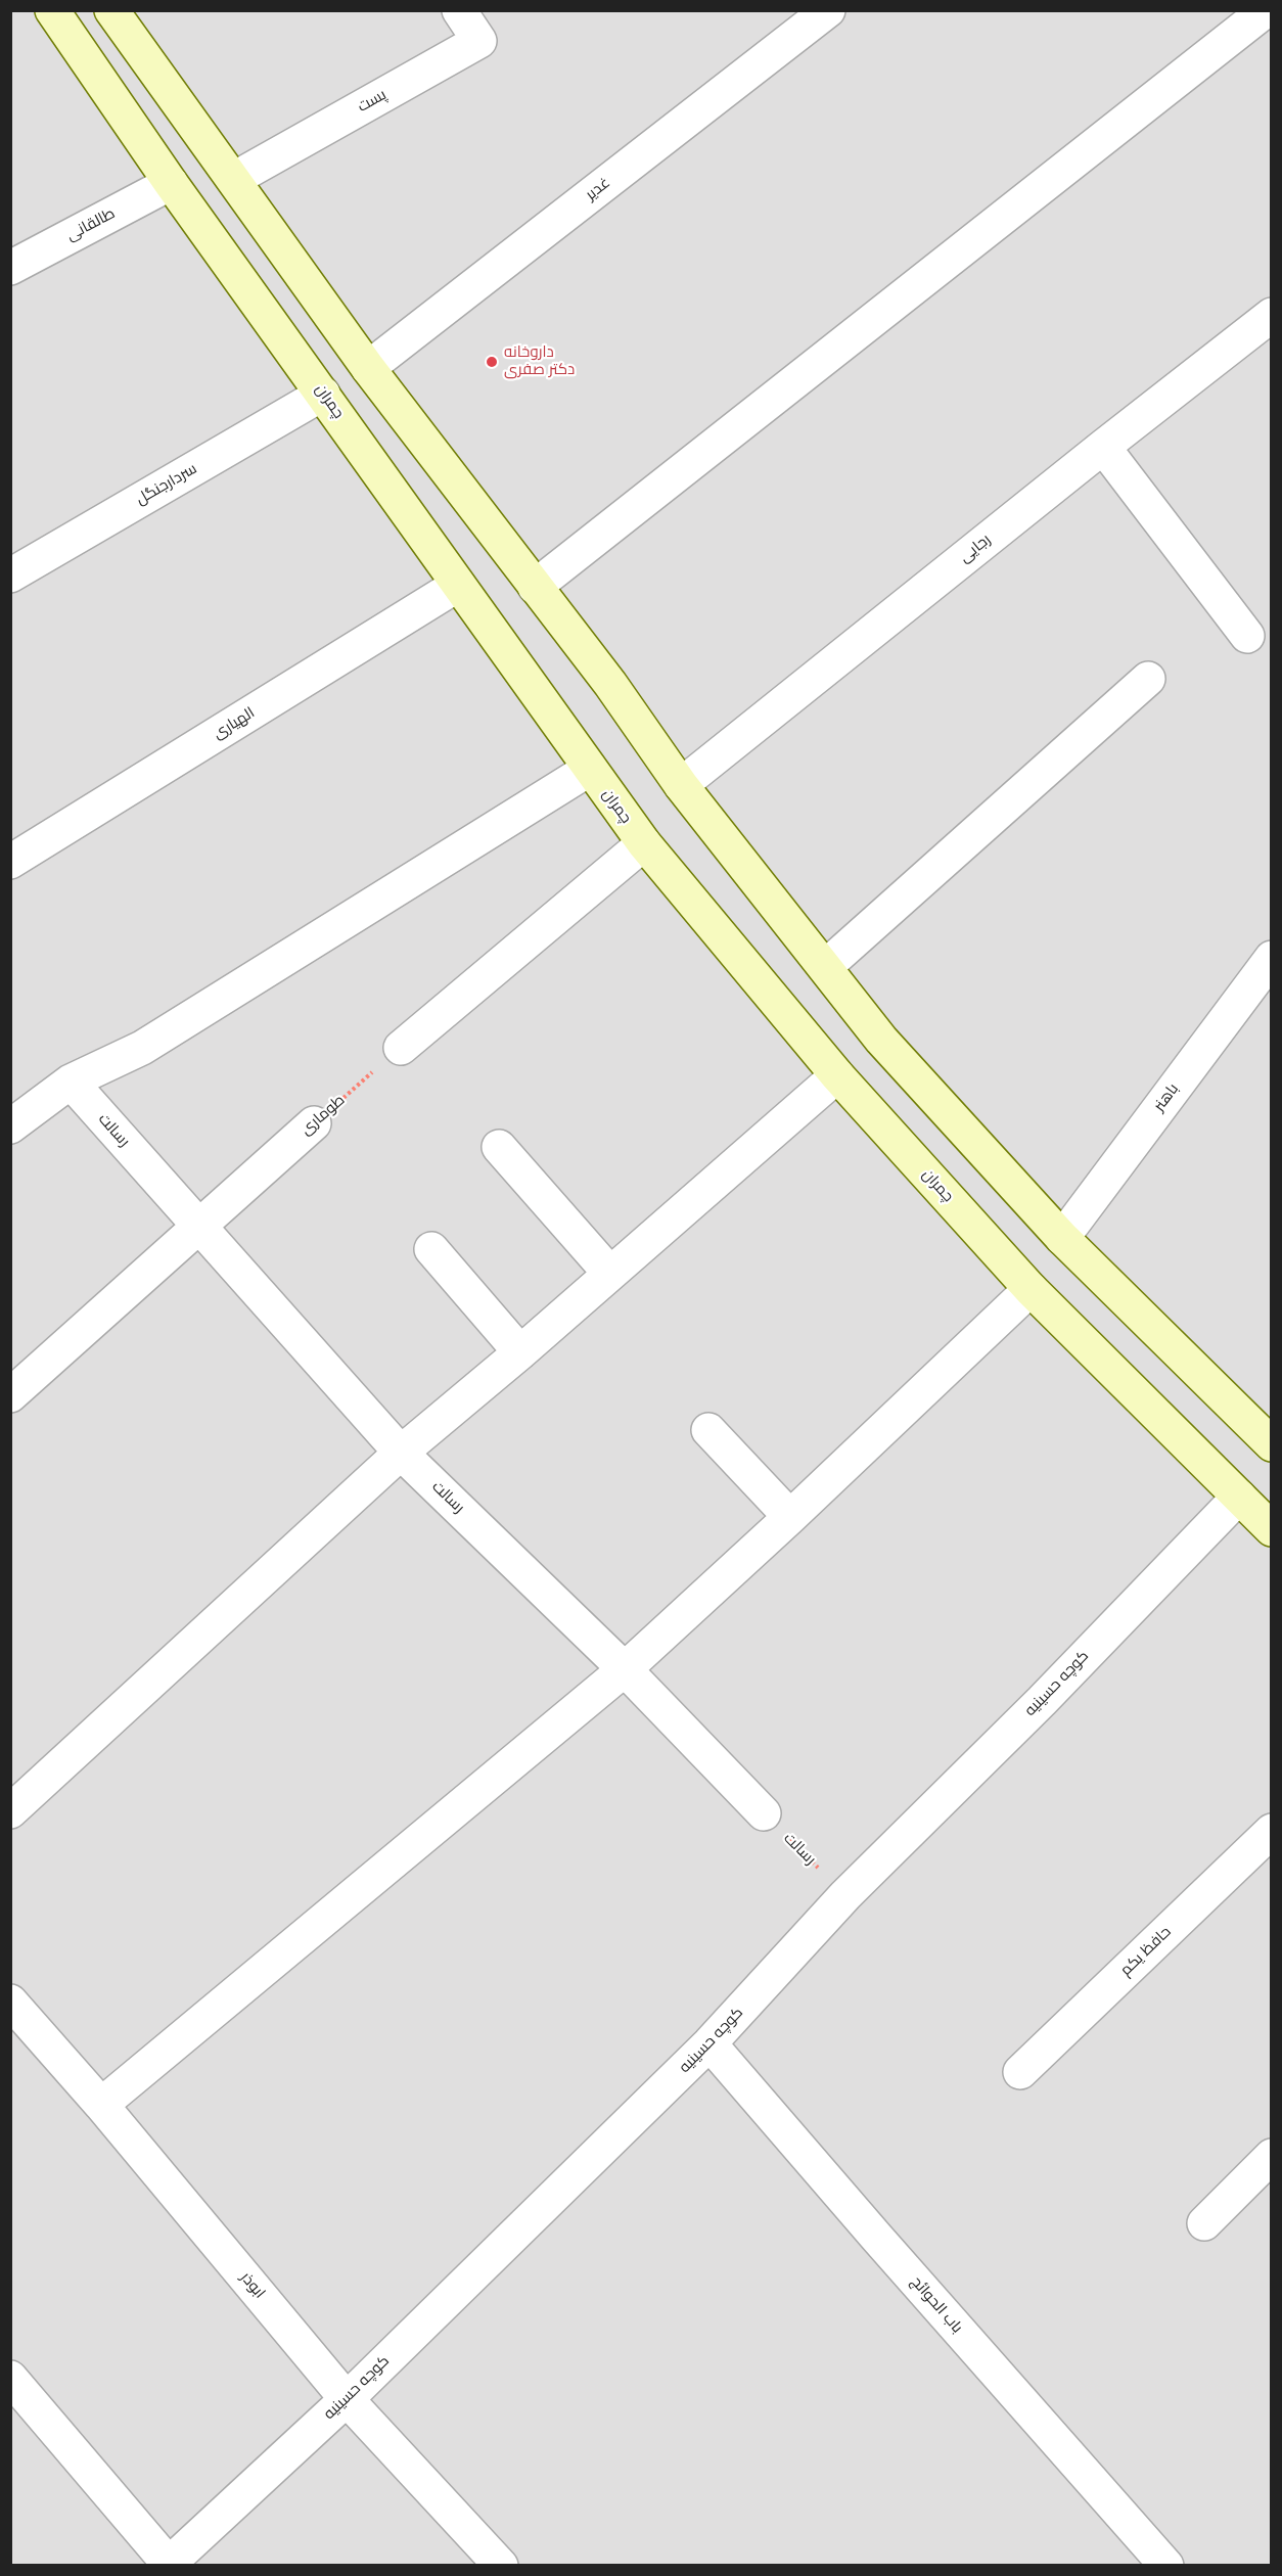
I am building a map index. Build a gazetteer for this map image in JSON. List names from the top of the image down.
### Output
{
  "streets": {
    "main road": ["چمران"],
    "street": [
      "پست",
      "غدیر",
      "طالقانی",
      "سردارجنگل",
      "رجایی",
      "الهیاری",
      "باهنر",
      "طوماری",
      "رسالت",
      "کوچه حسینیه",
      "حافظ یکم",
      "ابوذر",
      "باب الحوائج"
    ]
  },
  "crossings": [
    ["طالقانی", "چمران"],
    ["چمران", "سردارجنگل"],
    ["چمران", "الهیاری"],
    ["چمران", "کوچه حسینیه"],
    ["طوماری", "رسالت"],
    ["رسالت", "کوچه حسینیه"],
    ["کوچه حسینیه", "ابوذر"],
    ["کوچه حسینیه", "باب الحوائج"]
  ],
  "places": ["داروخانه دکتر صفری"]
}
